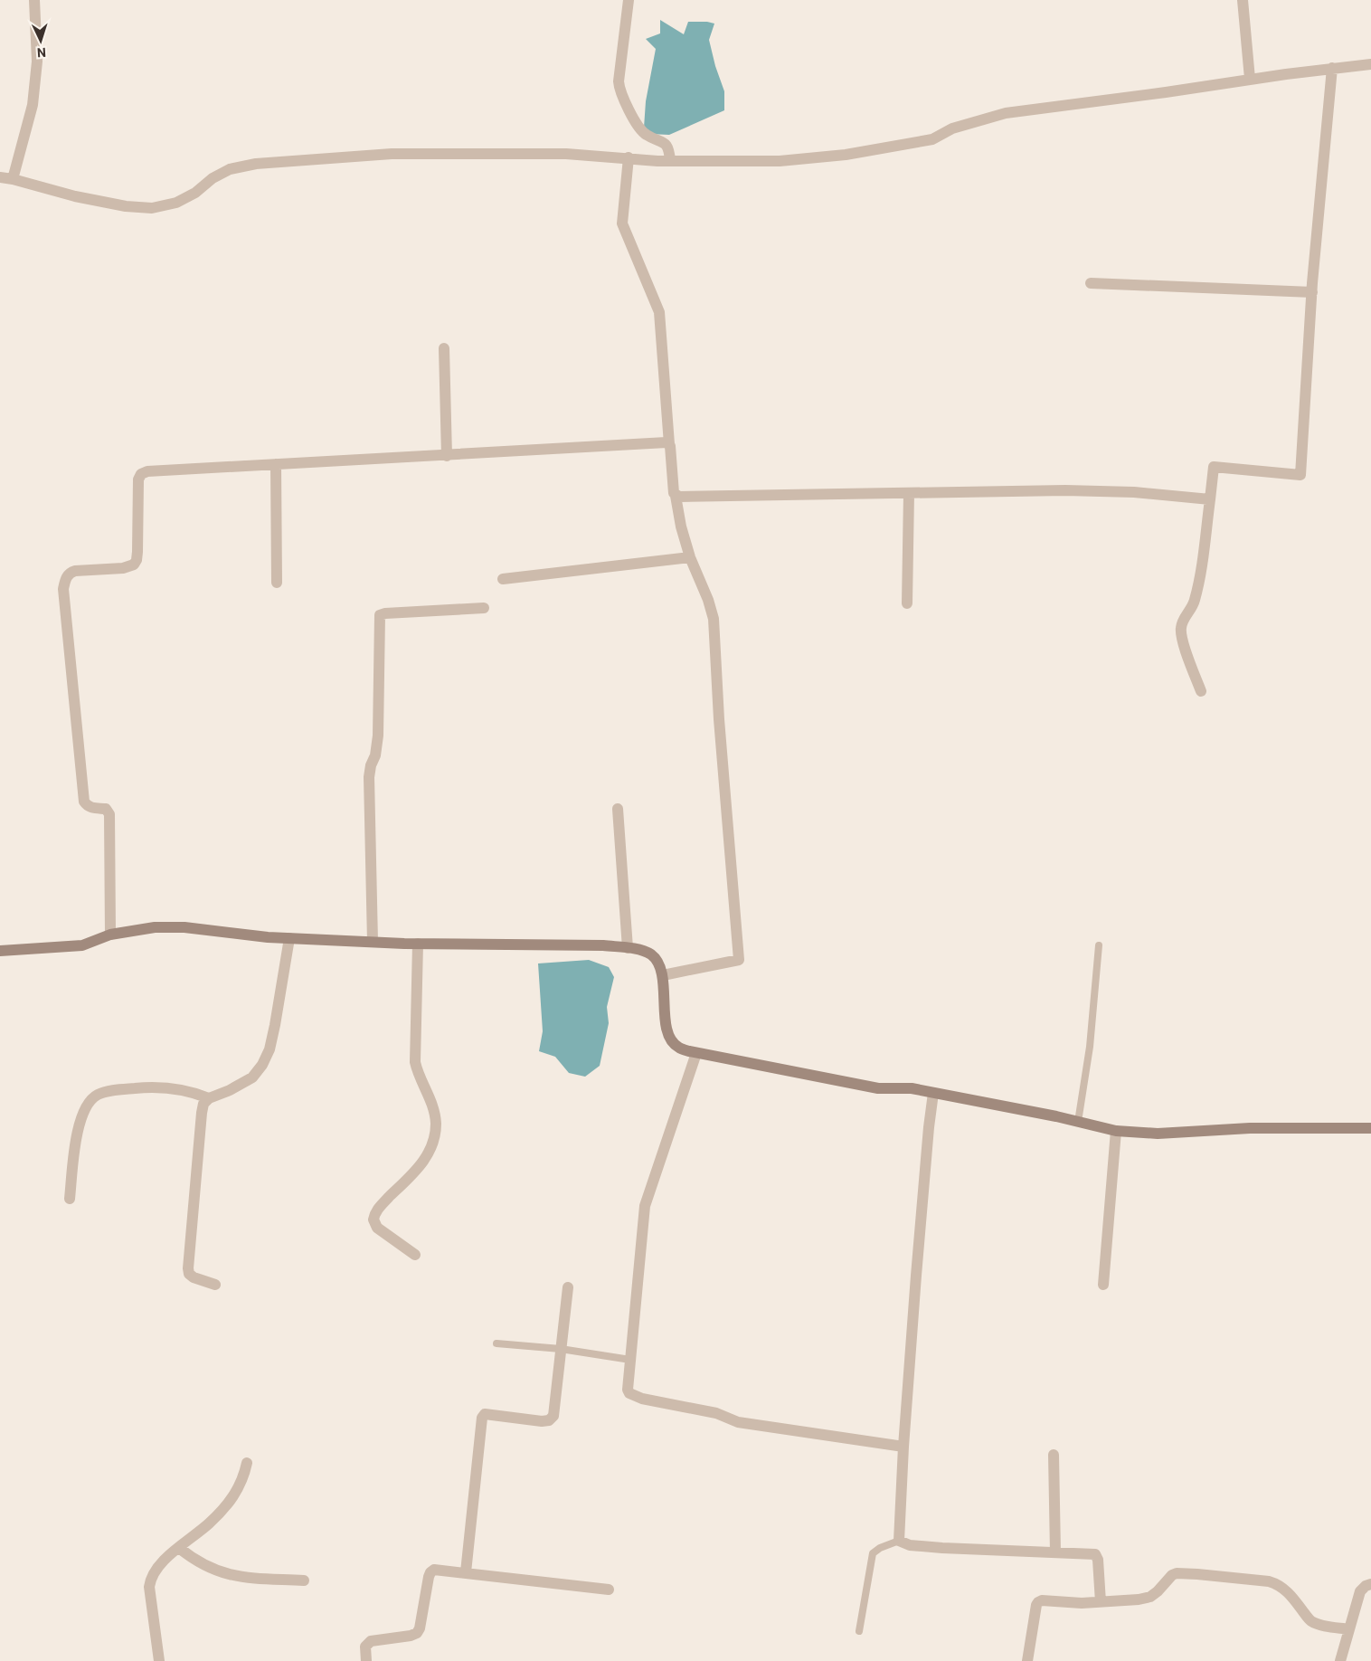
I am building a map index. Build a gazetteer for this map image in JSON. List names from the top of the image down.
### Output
{
  "north": "bottom"
}
